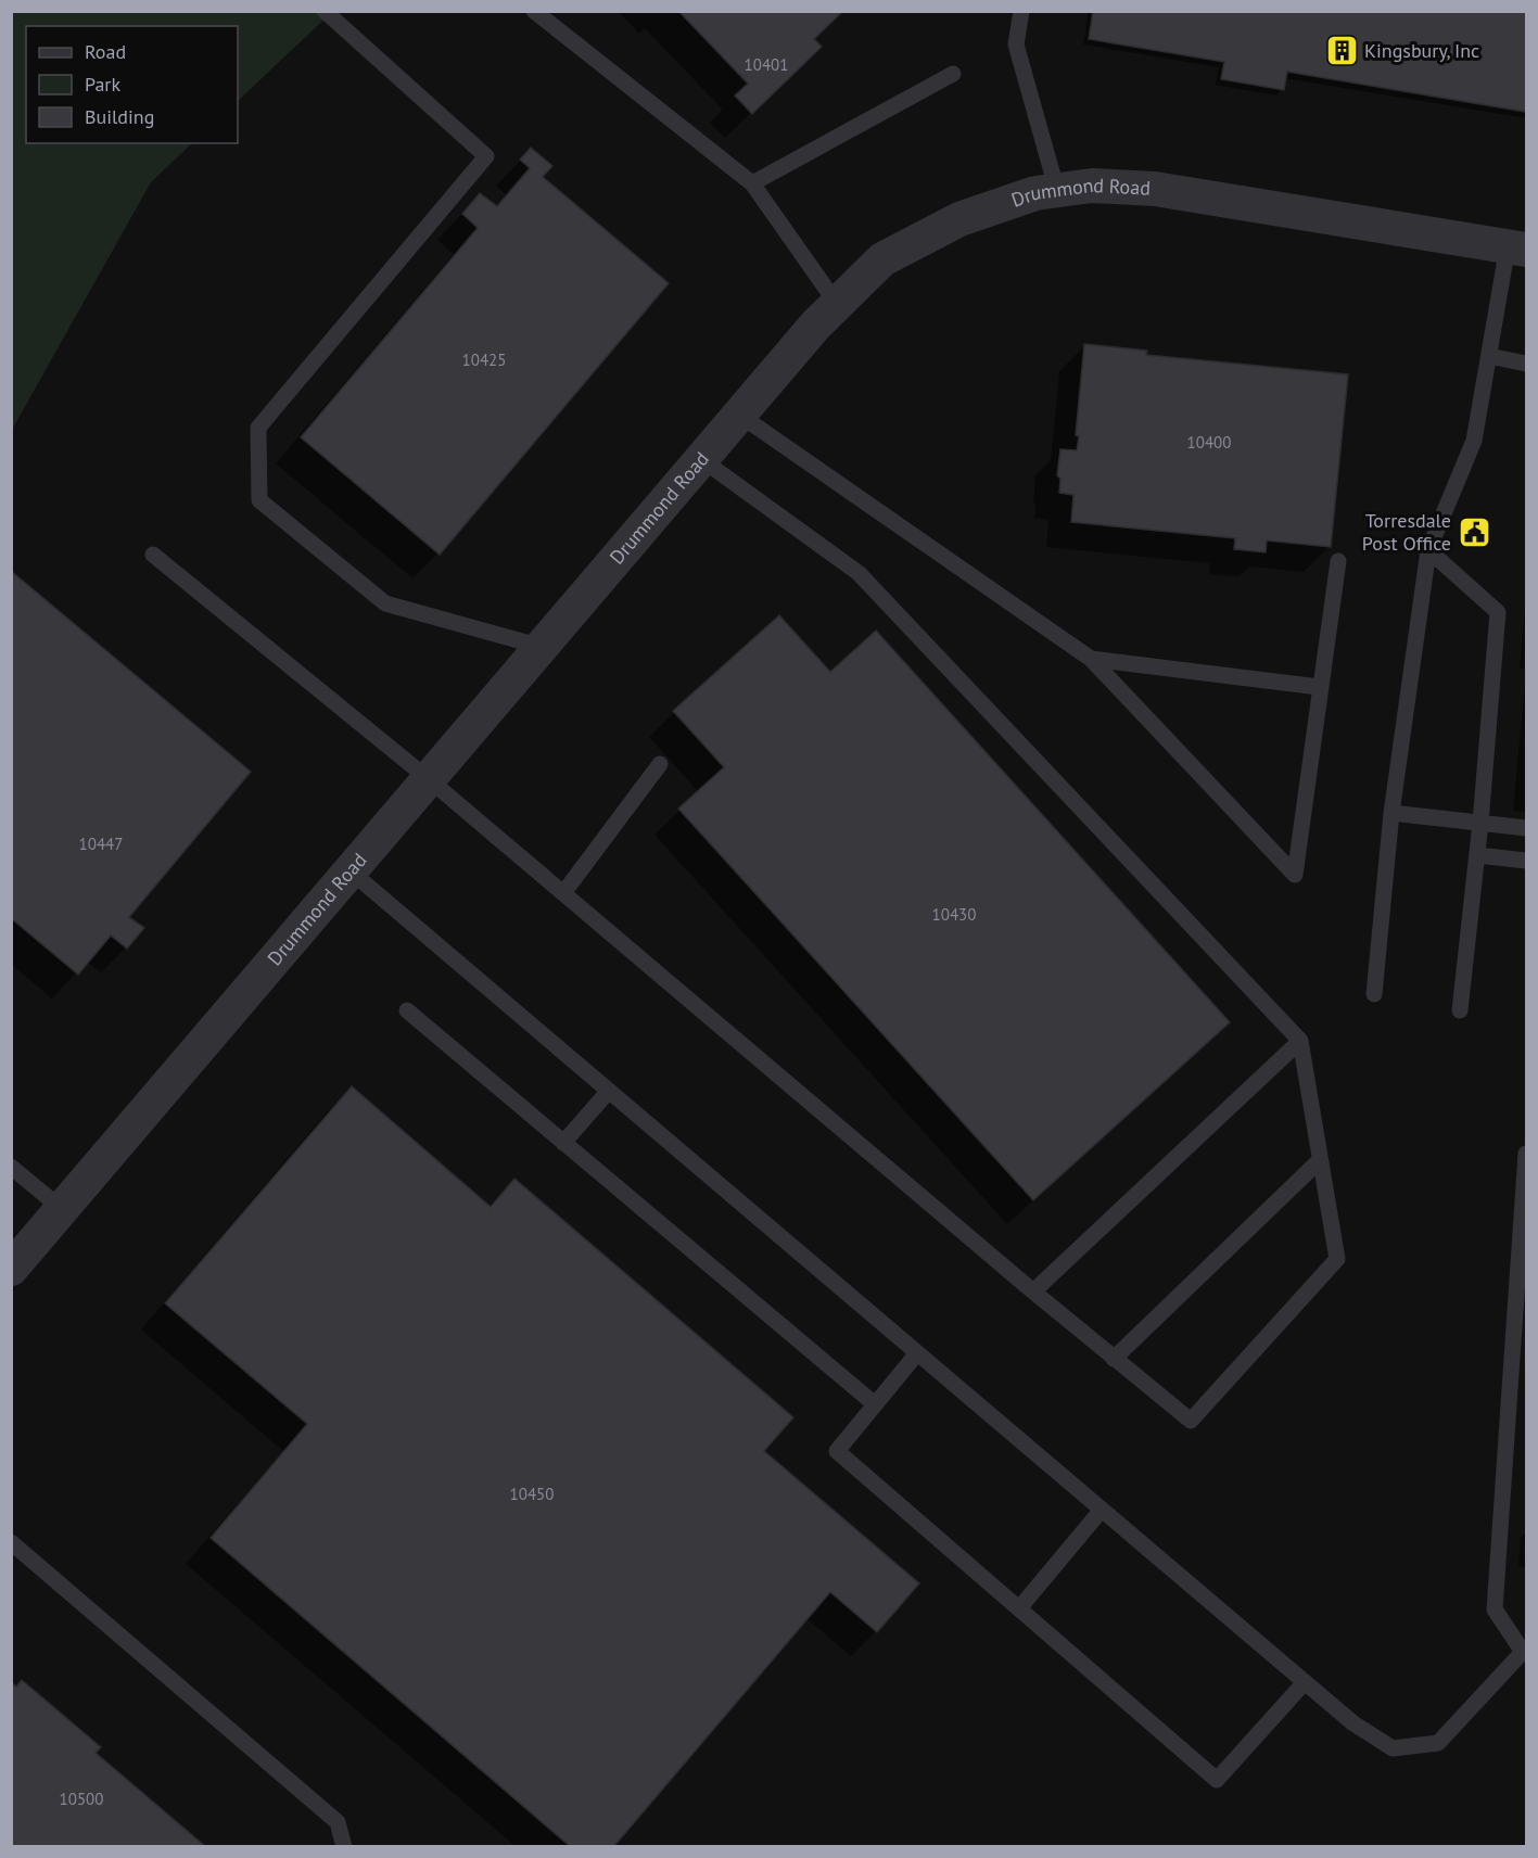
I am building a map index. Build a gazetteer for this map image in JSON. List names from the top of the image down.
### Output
{
  "streets": {
    "street": ["Drummond Road"]
  },
  "places": {
    "building": ["Kingsbury, Inc"],
    "public building": ["Torresdale Post Office"]
  },
  "house_numbers": [
    "10401",
    "10425",
    "10400",
    "10447",
    "10430",
    "10450",
    "10500"
  ],
  "legend": ["Road", "Park", "Building"]
}
